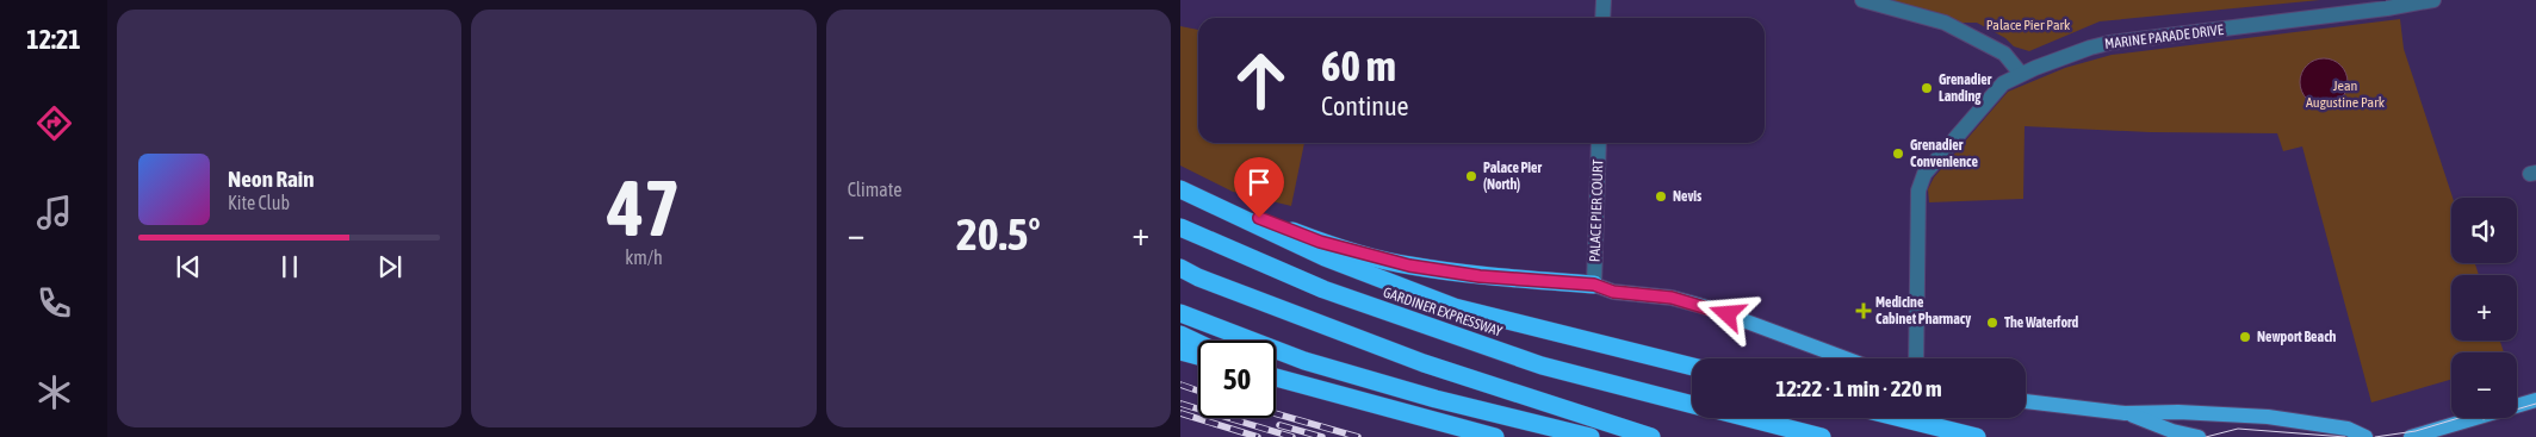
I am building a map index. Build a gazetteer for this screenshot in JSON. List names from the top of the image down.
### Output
{
  "streets": {
    "highway": ["GARDINER EXPRESSWAY"],
    "street": ["MARINE PARADE DRIVE", "PALACE PIER COURT"]
  },
  "parks": ["Palace Pier Park", "Jean Augustine Park"],
  "places": {
    "other": [
      "Grenadier Landing",
      "Grenadier Convenience",
      "Palace Pier (North)",
      "Nevis",
      "The Waterford",
      "Newport Beach"
    ],
    "health": ["Medicine Cabinet Pharmacy"]
  },
  "page": {
    "tabs": "12:21",
    "tile": [
      ["47", "km/h"],
      "Climate"
    ],
    "turn": ["60 m", "Continue"],
    "song": ["Neon Rain", "Kite Club"],
    "map_buttons": ["+", "−"],
    "heat": ["−", "20.5°", "+"],
    "limit": "50",
    "trip": "12:22 · 1 min · 220 m"
  }
}
